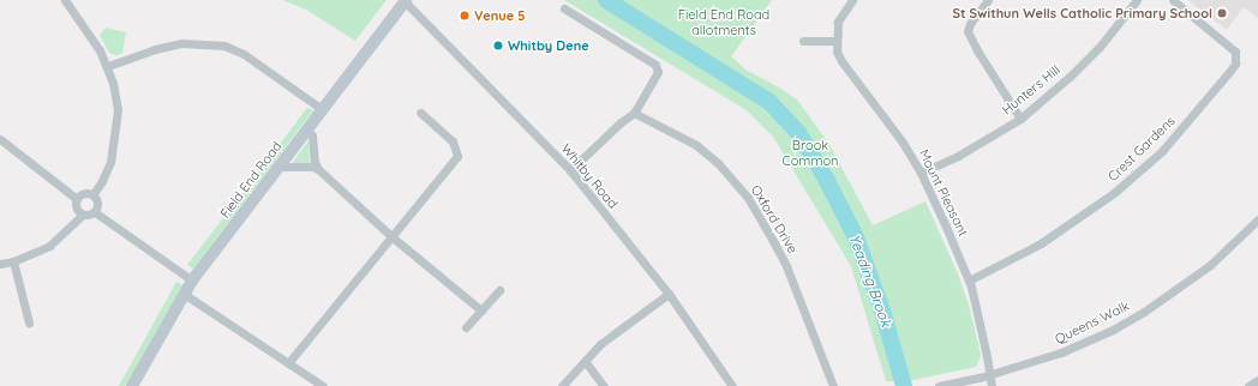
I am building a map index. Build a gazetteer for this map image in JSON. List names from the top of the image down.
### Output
{
  "streets": {
    "street": [
      "Hunters Hill",
      "Crest Gardens",
      "Whitby Road",
      "Field End Road",
      "Mount Pleasant",
      "Oxford Drive",
      "Queens Walk"
    ]
  },
  "crossings": [
    ["Hunters Hill", "Mount Pleasant"],
    ["Crest Gardens", "Mount Pleasant"],
    ["Whitby Road", "Field End Road"],
    ["Mount Pleasant", "Queens Walk"]
  ],
  "water": ["Yeading Brook"],
  "parks": ["Field End Road allotments", "Brook Common"],
  "places": ["St Swithun Wells Catholic Primary School", "Venue 5", "Whitby Dene"]
}
